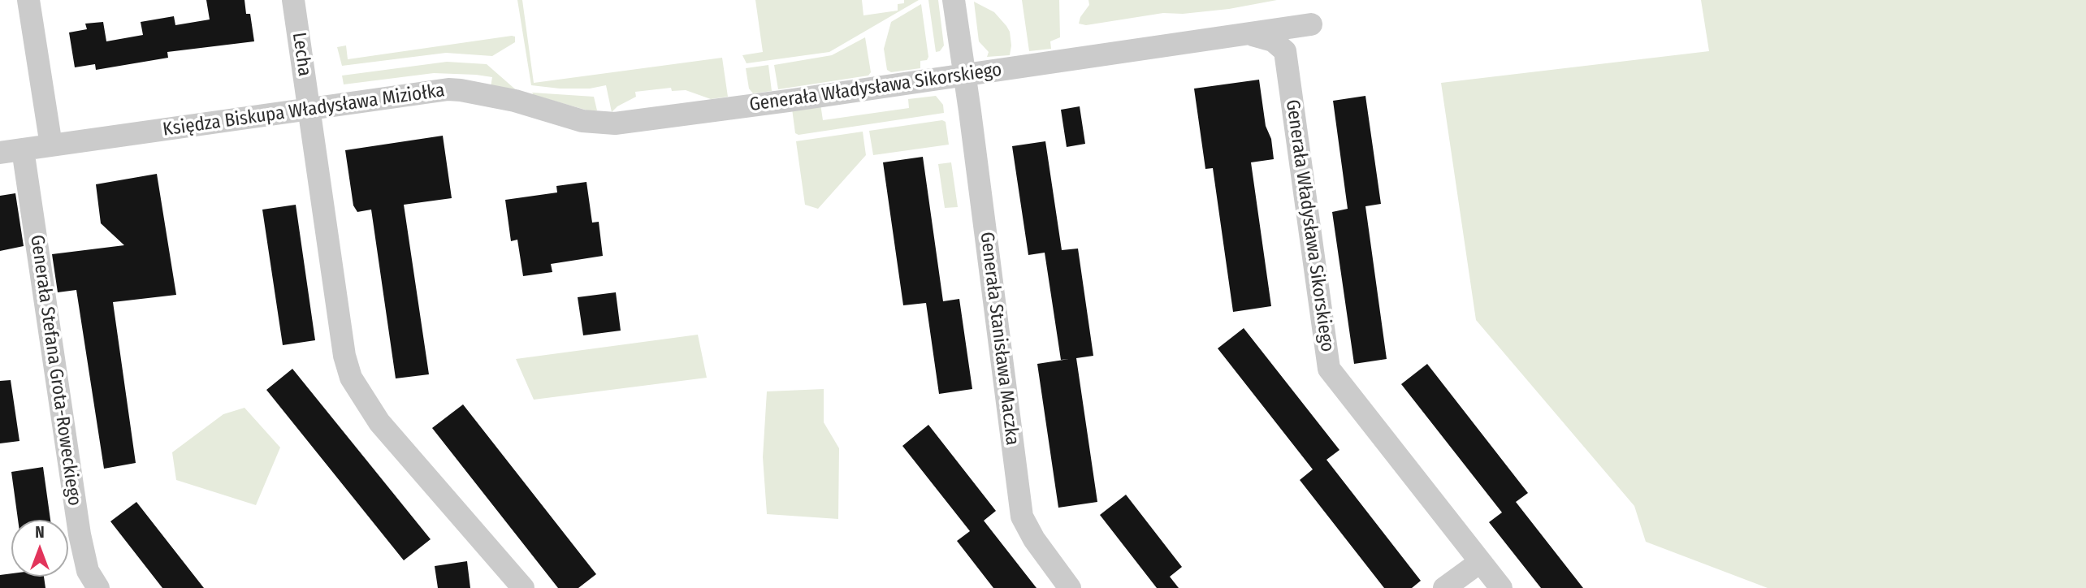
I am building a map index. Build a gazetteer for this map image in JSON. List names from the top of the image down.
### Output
{
  "streets": {
    "street": [
      "Lecha",
      "Generała Władysława Sikorskiego",
      "Księdza Biskupa Władysława Miziołka",
      "Generała Stanisława Maczka",
      "Generała Stefana Grota-Roweckiego"
    ]
  },
  "crossings": [
    ["Lecha", "Księdza Biskupa Władysława Miziołka"],
    ["Generała Władysława Sikorskiego", "Księdza Biskupa Władysława Miziołka"],
    ["Generała Władysława Sikorskiego", "Generała Stanisława Maczka"],
    ["Księdza Biskupa Władysława Miziołka", "Generała Stefana Grota-Roweckiego"]
  ],
  "north": "top"
}
